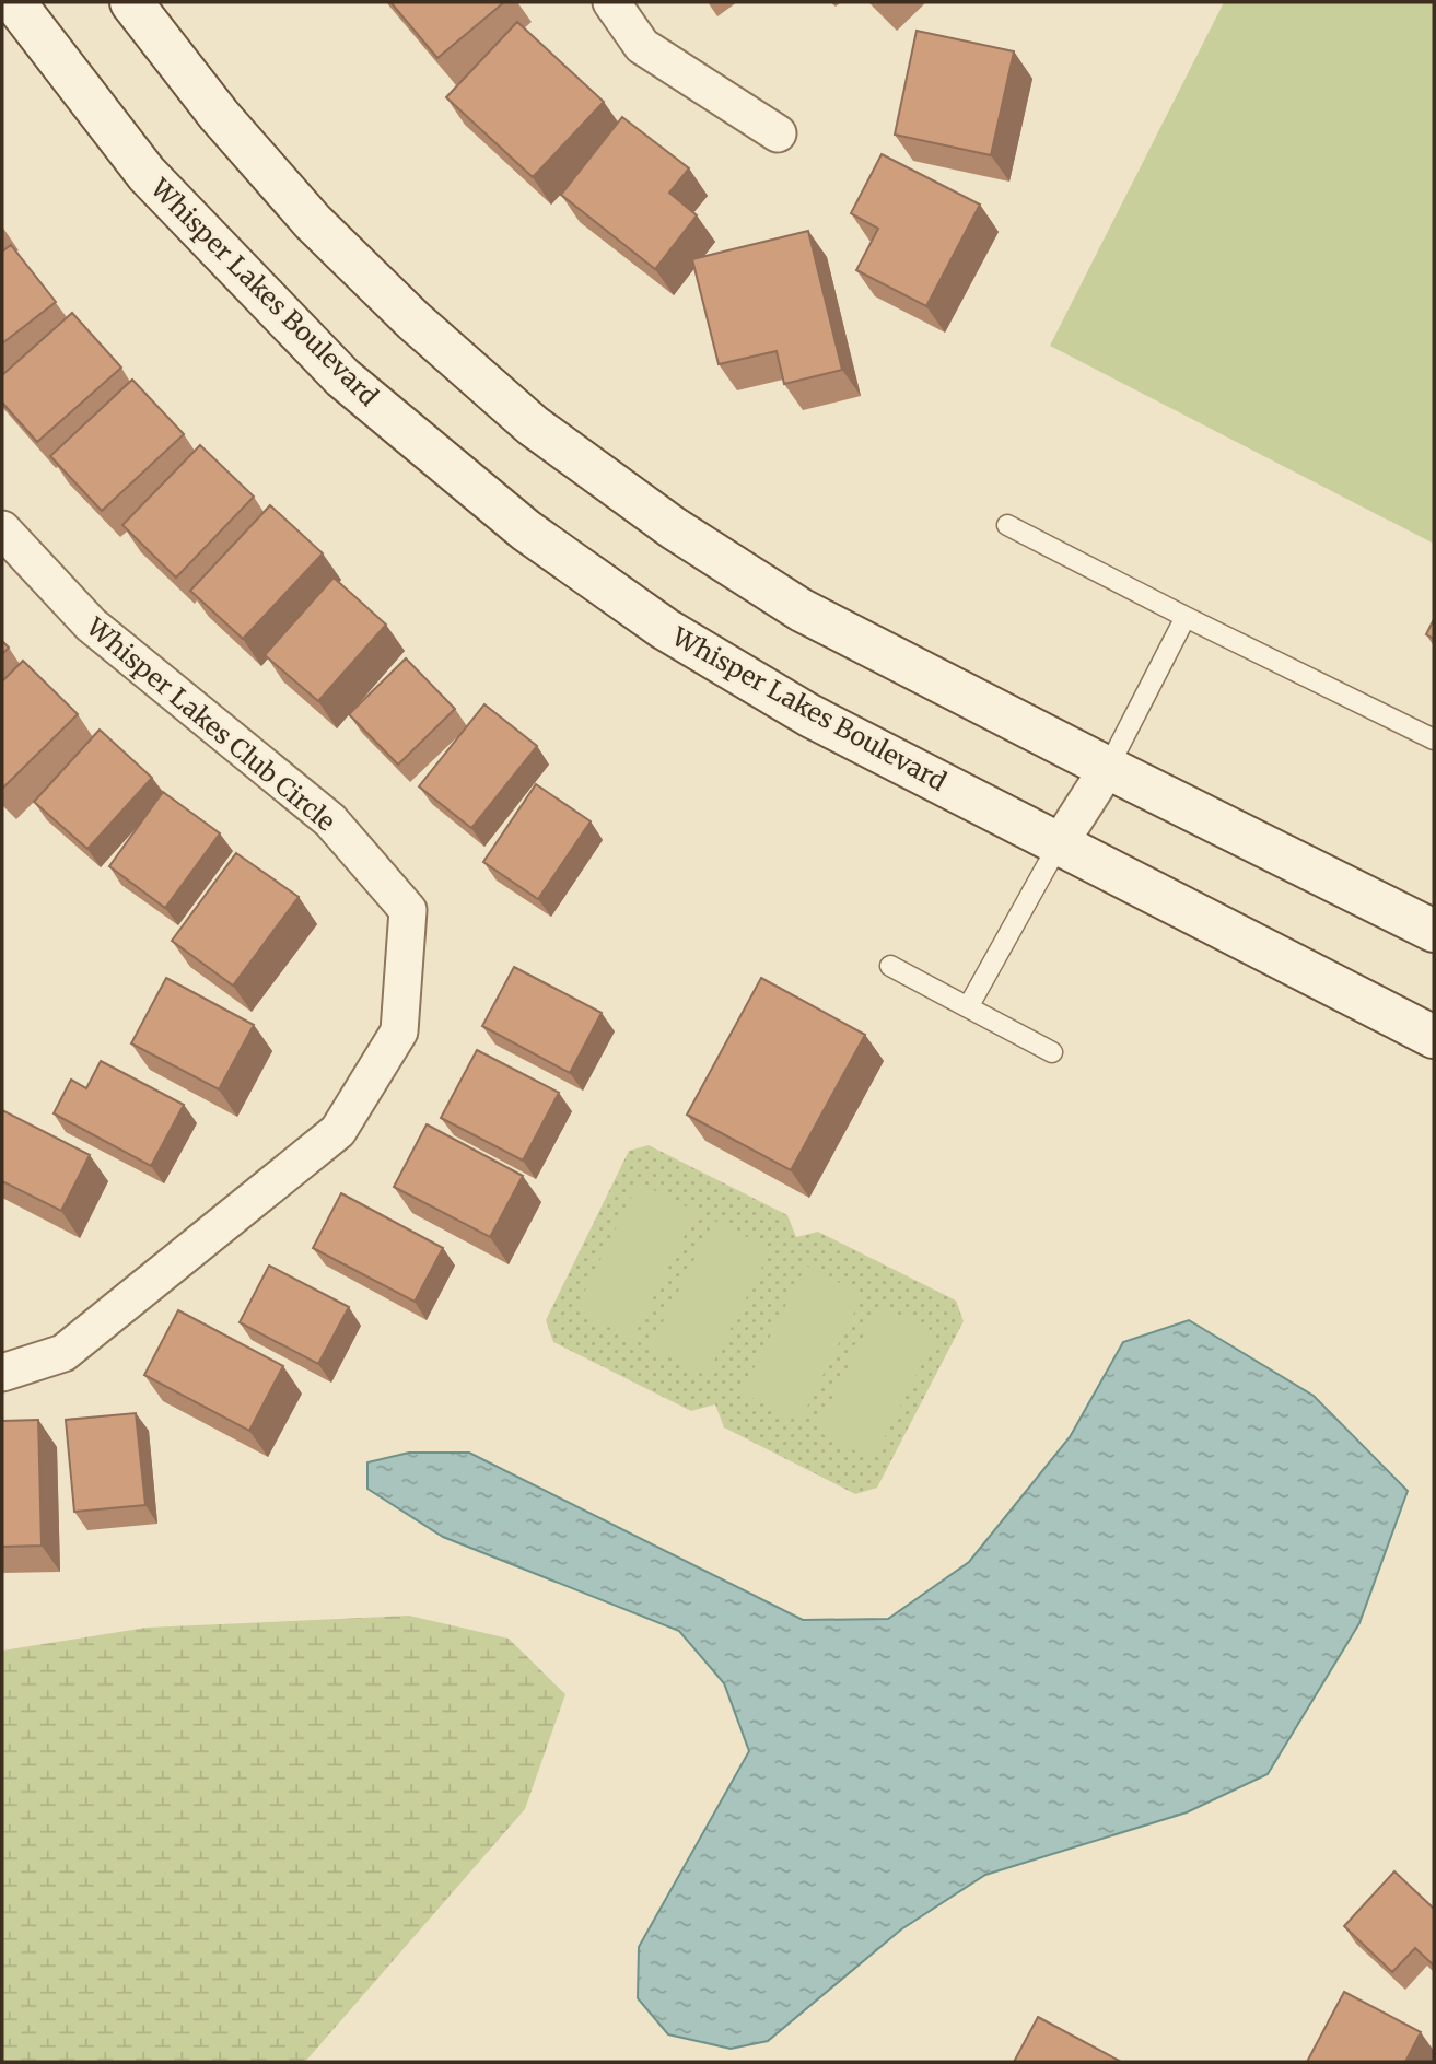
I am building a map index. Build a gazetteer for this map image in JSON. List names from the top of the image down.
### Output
{
  "streets": {
    "street": ["Whisper Lakes Boulevard", "Whisper Lakes Club Circle"]
  }
}
